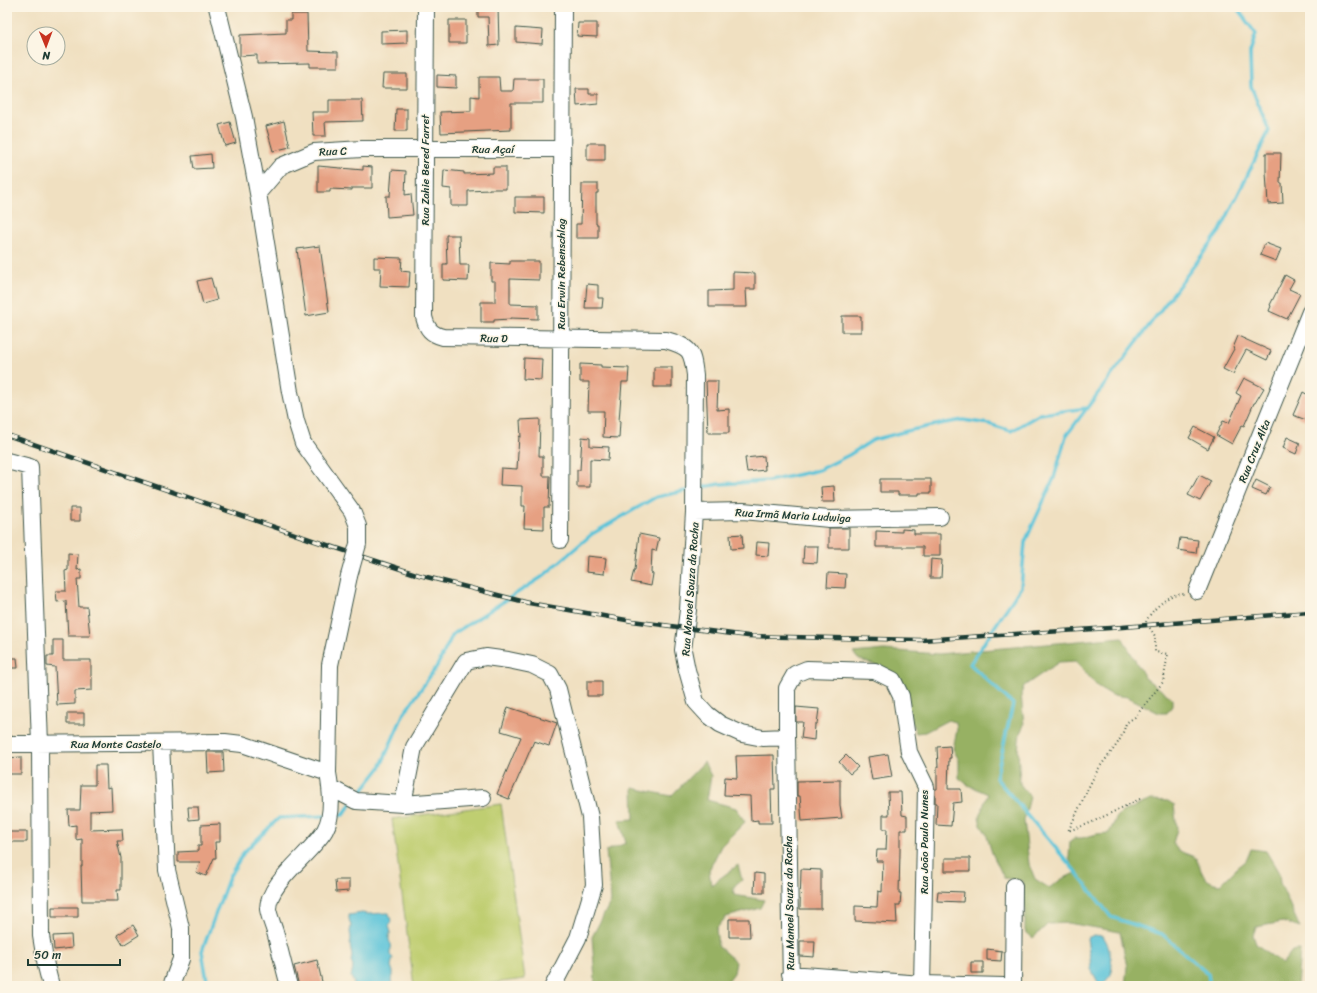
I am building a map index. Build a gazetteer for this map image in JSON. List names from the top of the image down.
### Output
{
  "streets": {
    "street": [
      "Rua Açaí",
      "Rua C",
      "Rua Zahie Bered Farret",
      "Rua Erwin Rebenschlag",
      "Rua D",
      "Rua Cruz Alta",
      "Rua Irmã Maria Ludwiga",
      "Rua Manoel Souza da Rocha",
      "Rua Monte Castelo",
      "Rua João Paulo Nunes"
    ]
  },
  "crossings": [
    ["Rua Açaí", "Rua C"],
    ["Rua Açaí", "Rua Zahie Bered Farret"],
    ["Rua Açaí", "Rua Erwin Rebenschlag"],
    ["Rua C", "Rua Zahie Bered Farret"],
    ["Rua Zahie Bered Farret", "Rua D"],
    ["Rua Erwin Rebenschlag", "Rua D"],
    ["Rua Erwin Rebenschlag", "Rua Manoel Souza da Rocha"],
    ["Rua D", "Rua Manoel Souza da Rocha"],
    ["Rua Irmã Maria Ludwiga", "Rua Manoel Souza da Rocha"],
    ["Rua Manoel Souza da Rocha", "Rua João Paulo Nunes"]
  ],
  "scale_bar": "50 m",
  "north": "bottom"
}
